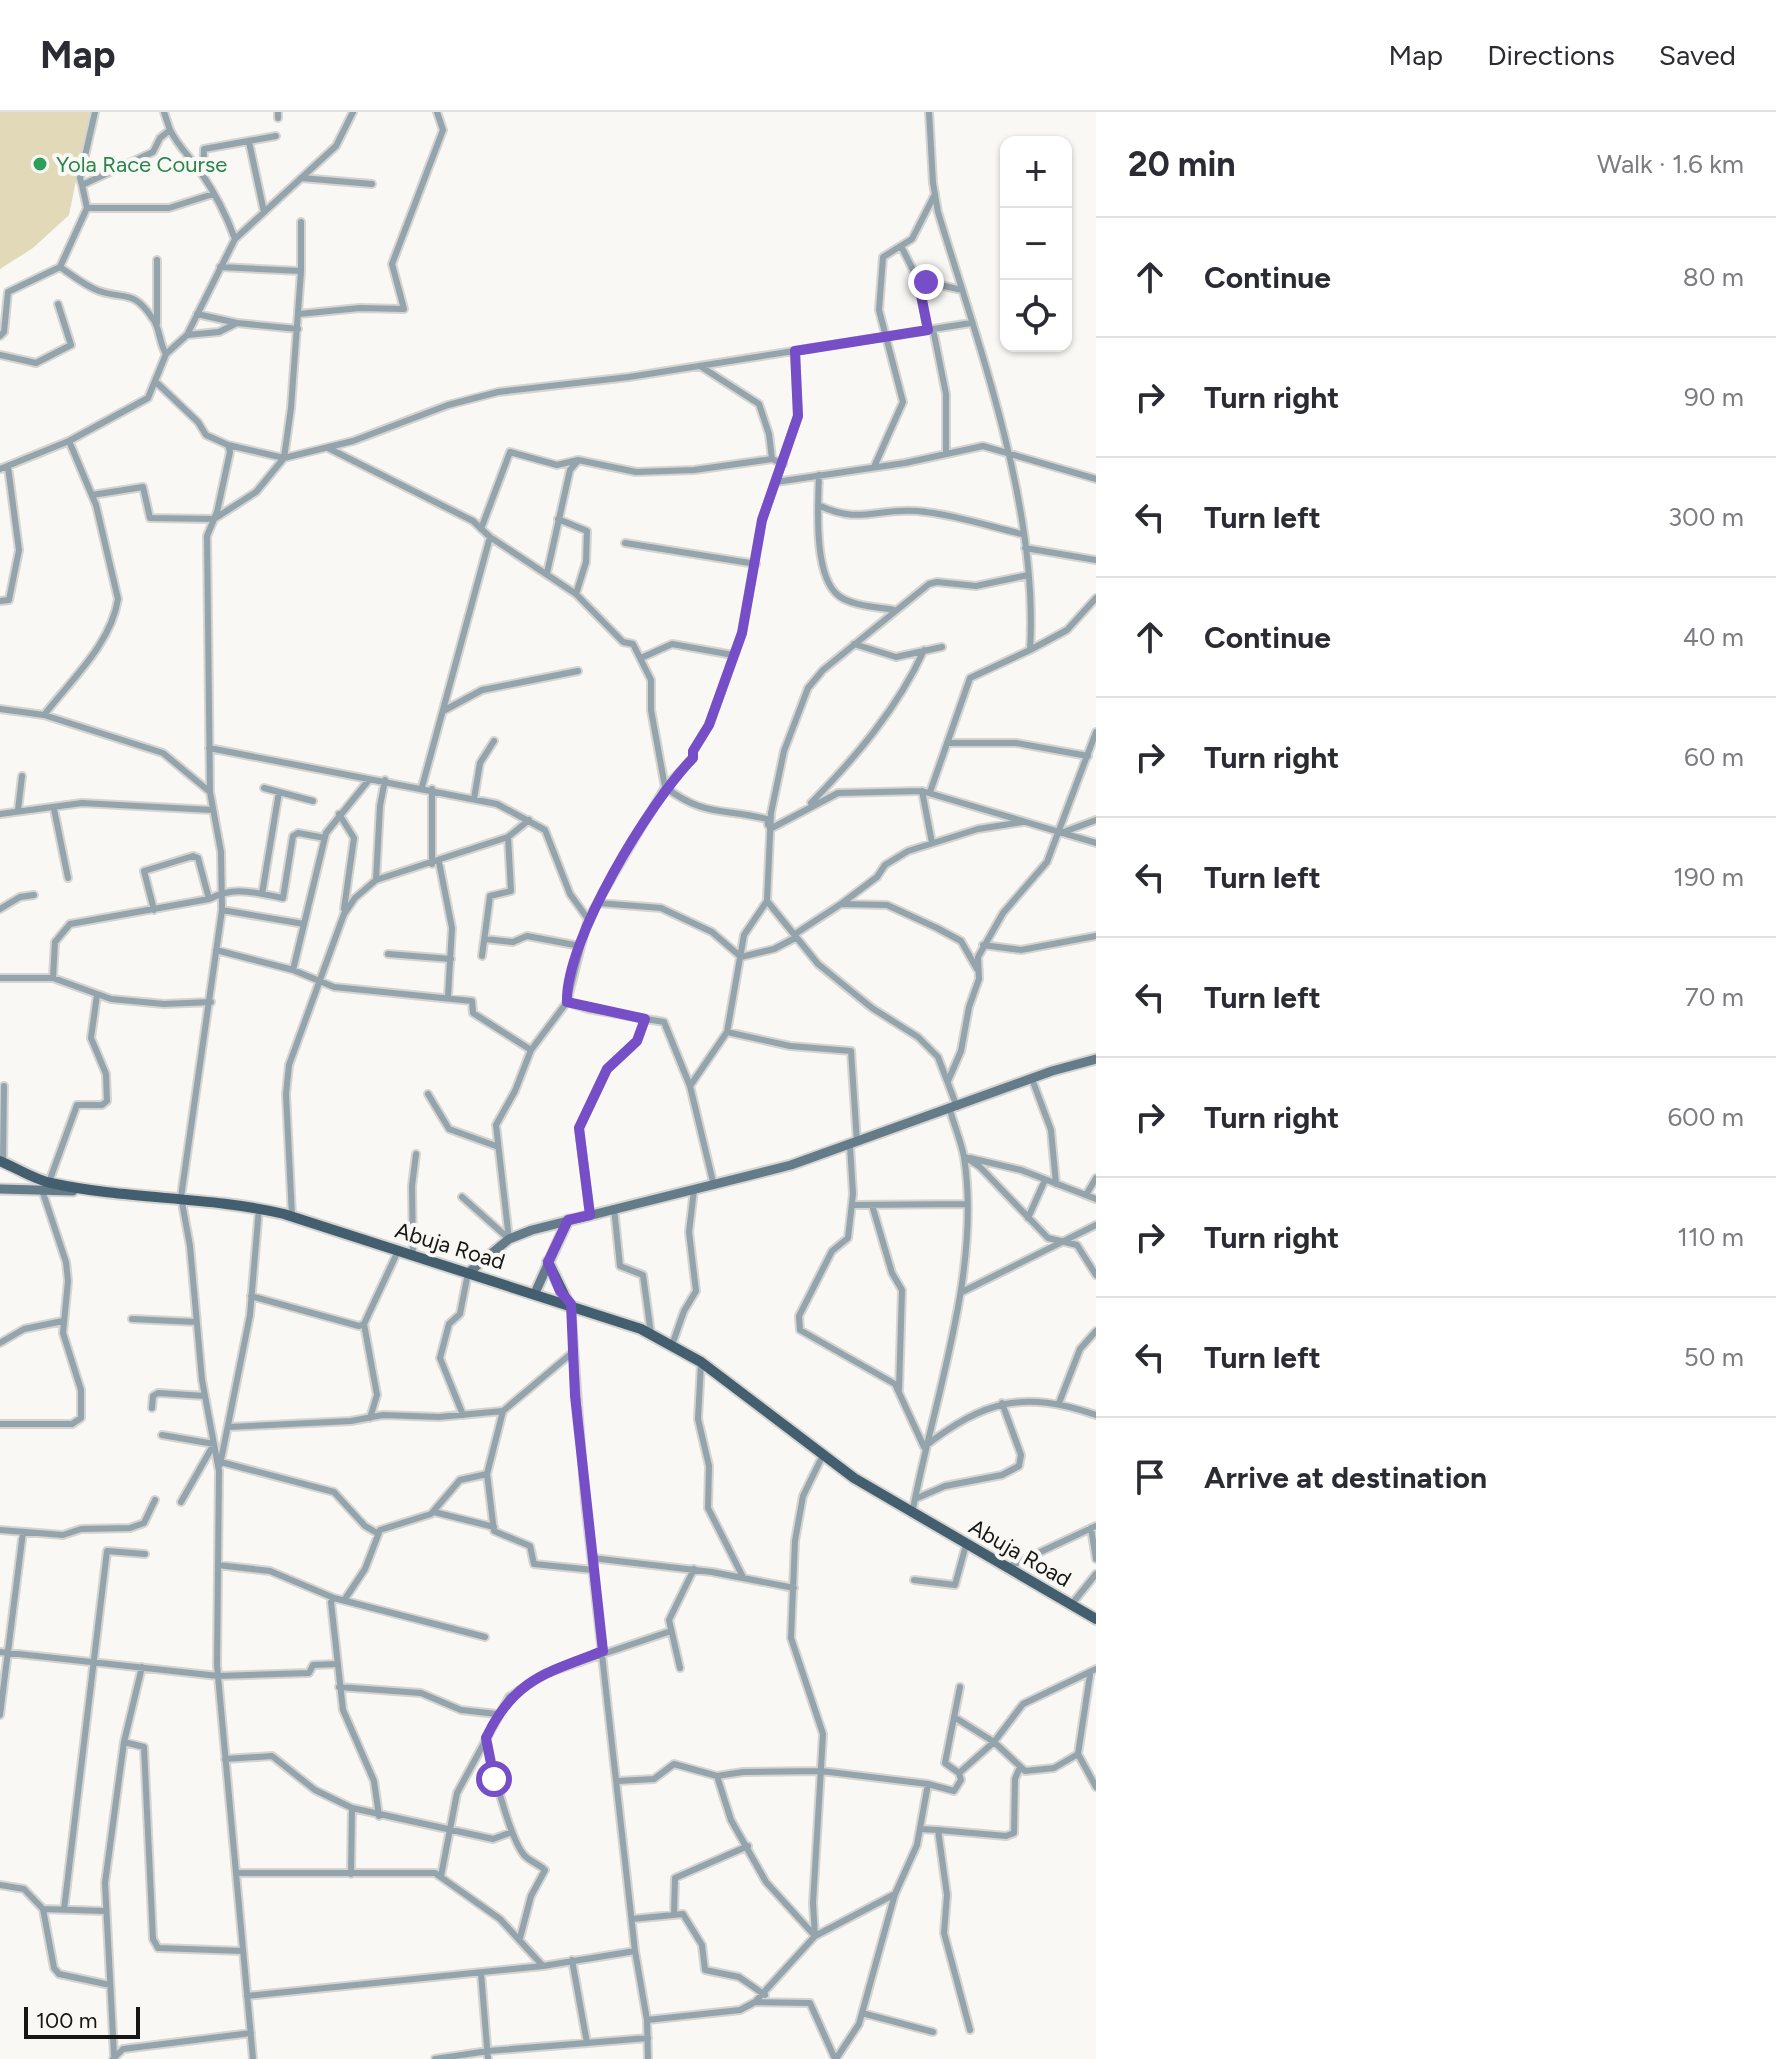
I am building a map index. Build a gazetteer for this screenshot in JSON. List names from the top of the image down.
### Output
{
  "streets": {
    "main road": ["Abuja Road"]
  },
  "places": ["Yola Race Course"],
  "scale_bar": "100 m",
  "page": {
    "header": "Map",
    "nav": ["Map", "Directions", "Saved"],
    "heading": ["20 min", "Walk · 1.6 km"],
    "map_buttons": ["+", "−"],
    "list": [
      ["Continue", "80 m"],
      ["Turn right", "90 m"],
      ["Turn left", "300 m"],
      ["Continue", "40 m"],
      ["Turn right", "60 m"],
      ["Turn left", "190 m"],
      ["Turn left", "70 m"],
      ["Turn right", "600 m"],
      ["Turn right", "110 m"],
      ["Turn left", "50 m"],
      "Arrive at destination"
    ],
    "scale": "100 m"
  }
}
